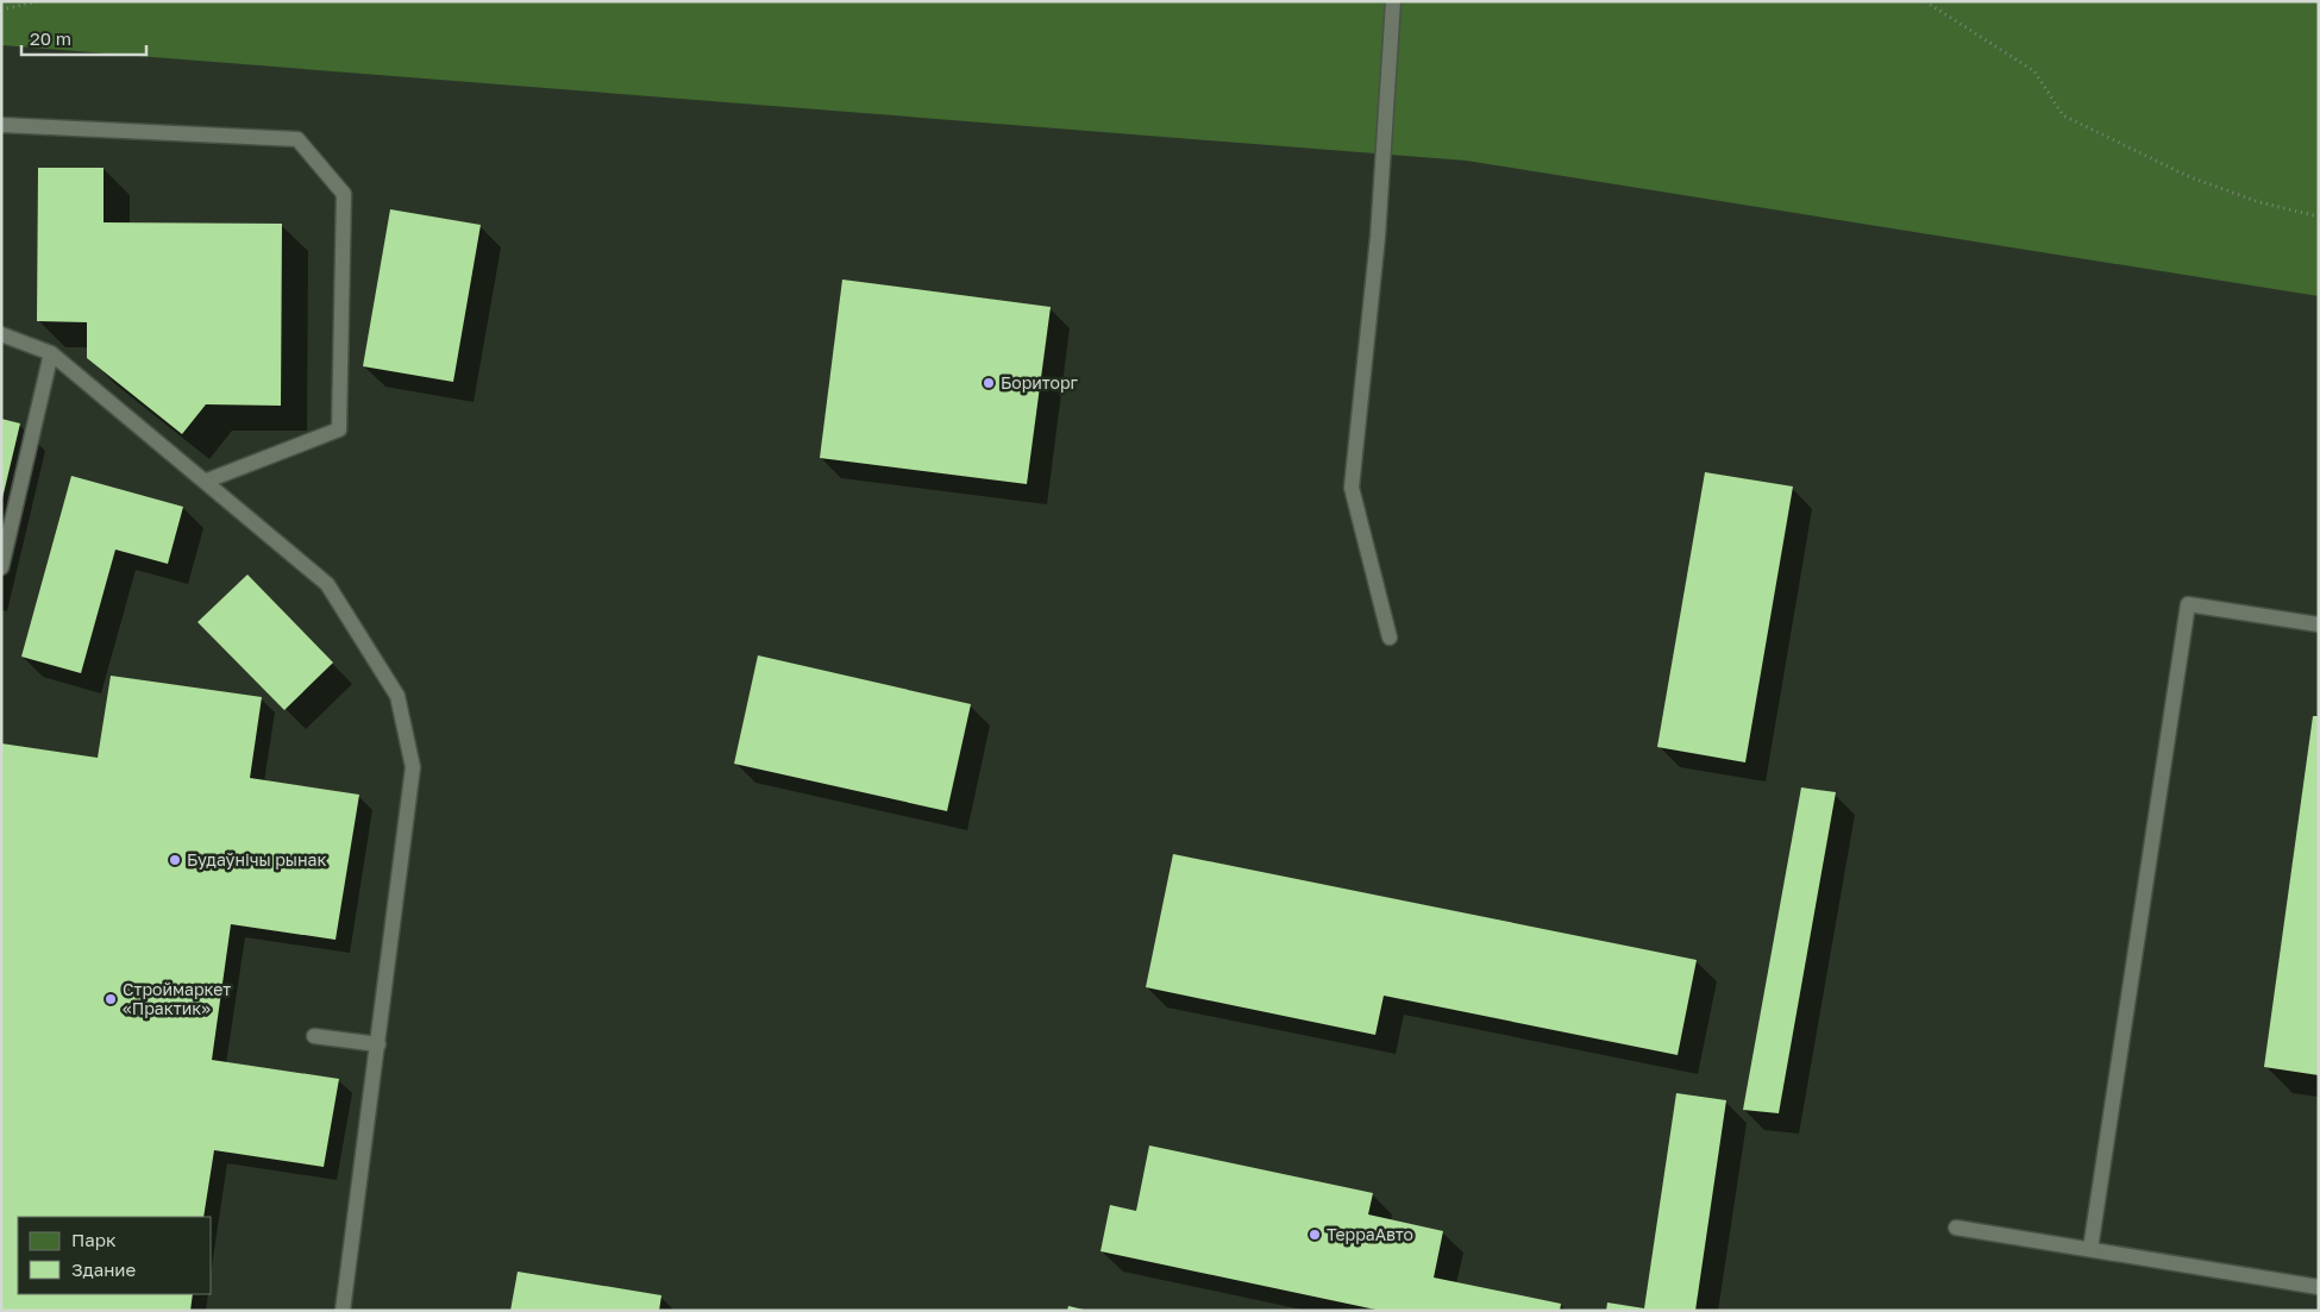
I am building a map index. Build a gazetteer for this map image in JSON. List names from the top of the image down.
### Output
{
  "places": [
    "Бориторг",
    "Будаўнічы рынак",
    "Строймаркет «Практик»",
    "ТерраАвто"
  ],
  "legend": ["Парк", "Здание"],
  "scale_bar": "20 m"
}
